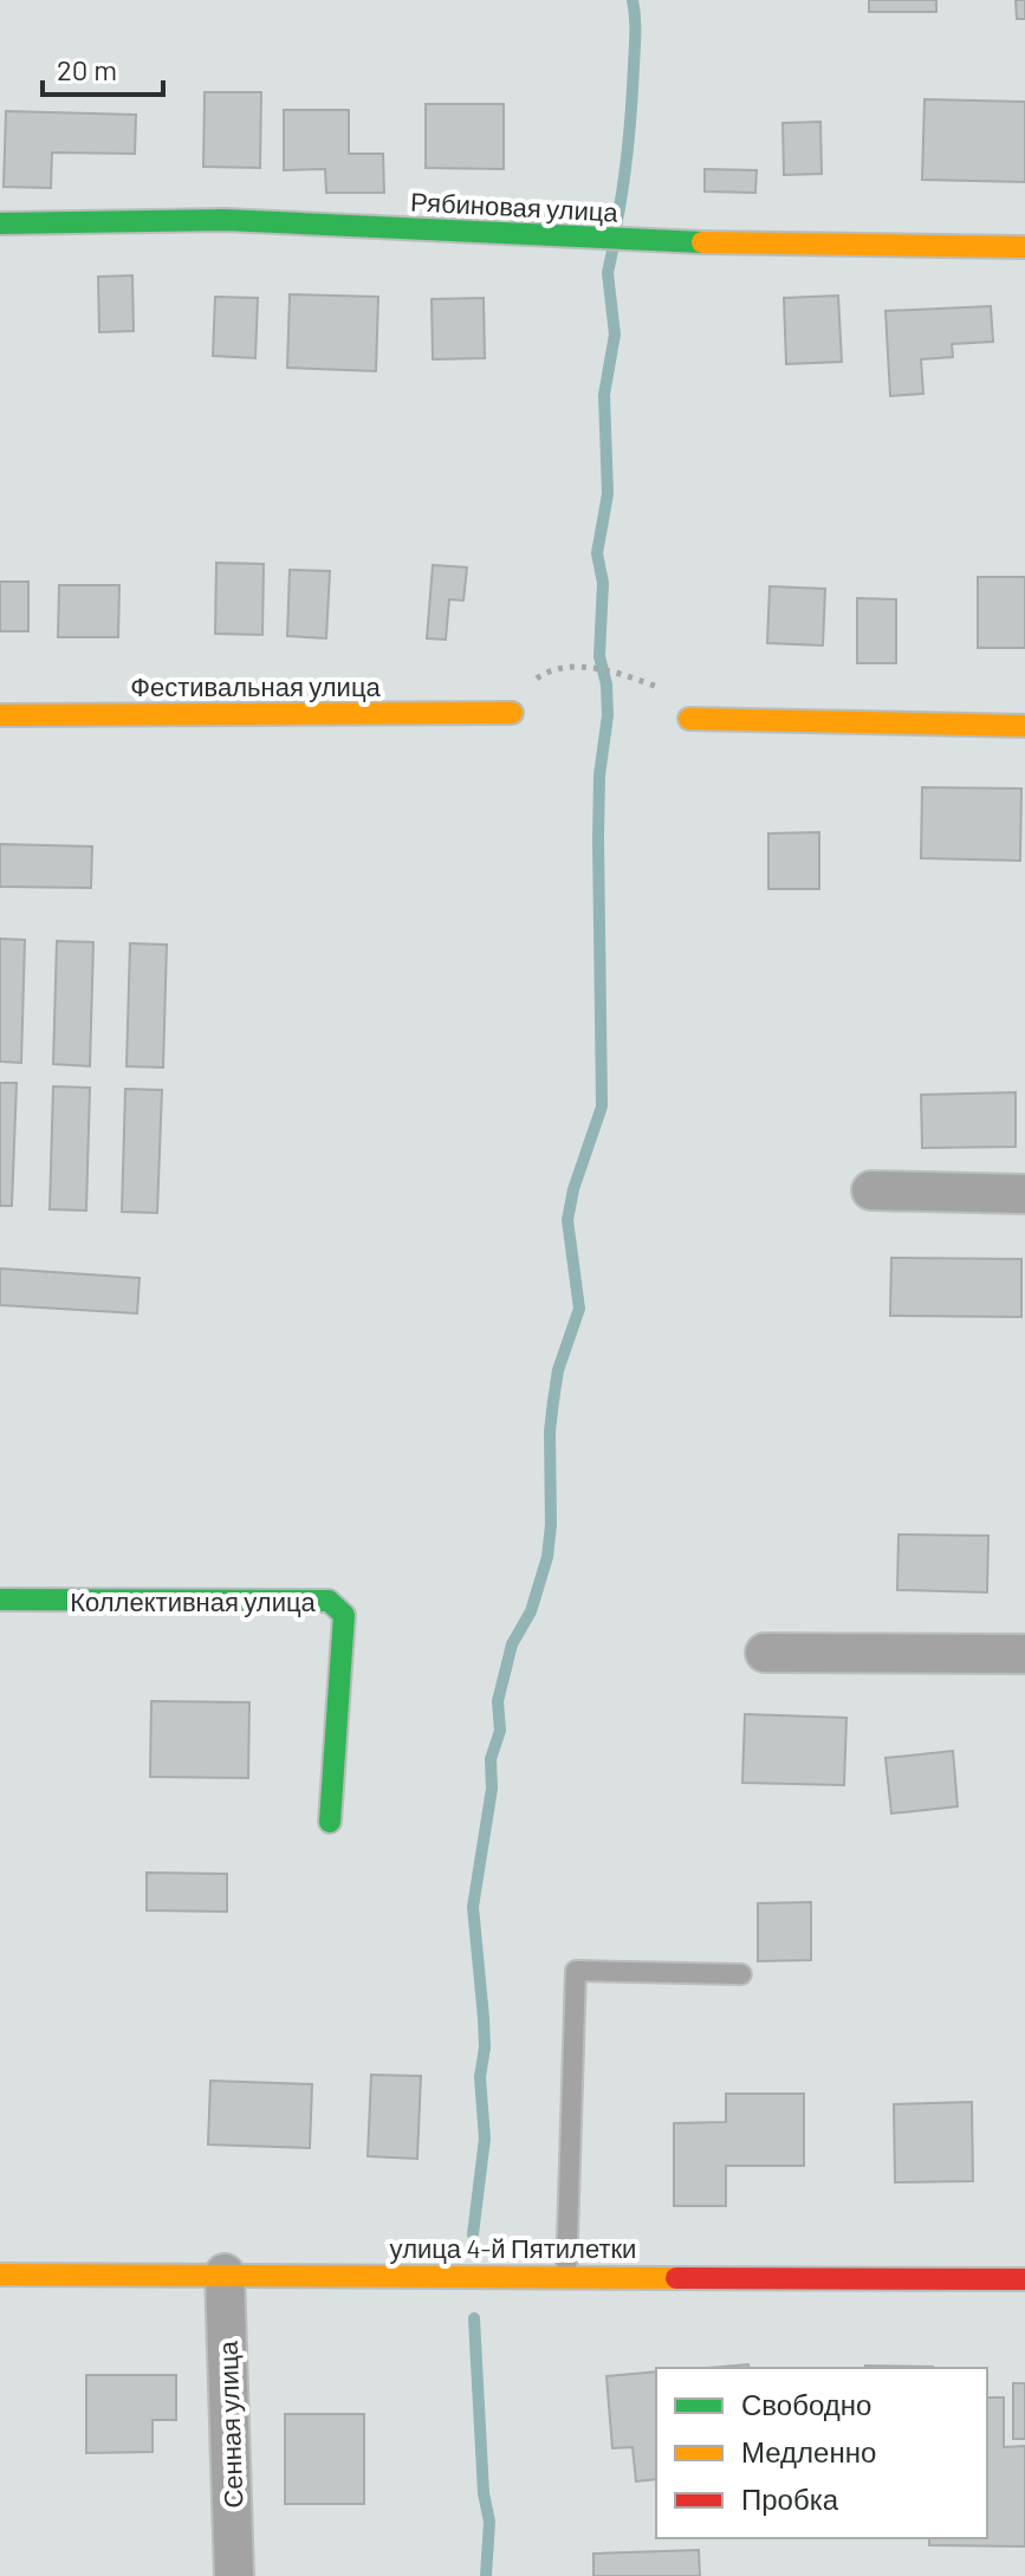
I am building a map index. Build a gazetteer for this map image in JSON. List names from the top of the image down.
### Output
{
  "streets": {
    "street": [
      "Рябиновая улица",
      "Фестивальная улица",
      "Коллективная улица",
      "улица 4-й Пятилетки",
      "Сенная улица"
    ]
  },
  "crossings": [
    ["улица 4-й Пятилетки", "Сенная улица"]
  ],
  "legend": ["Свободно", "Медленно", "Пробка"],
  "scale_bar": "20 m"
}
